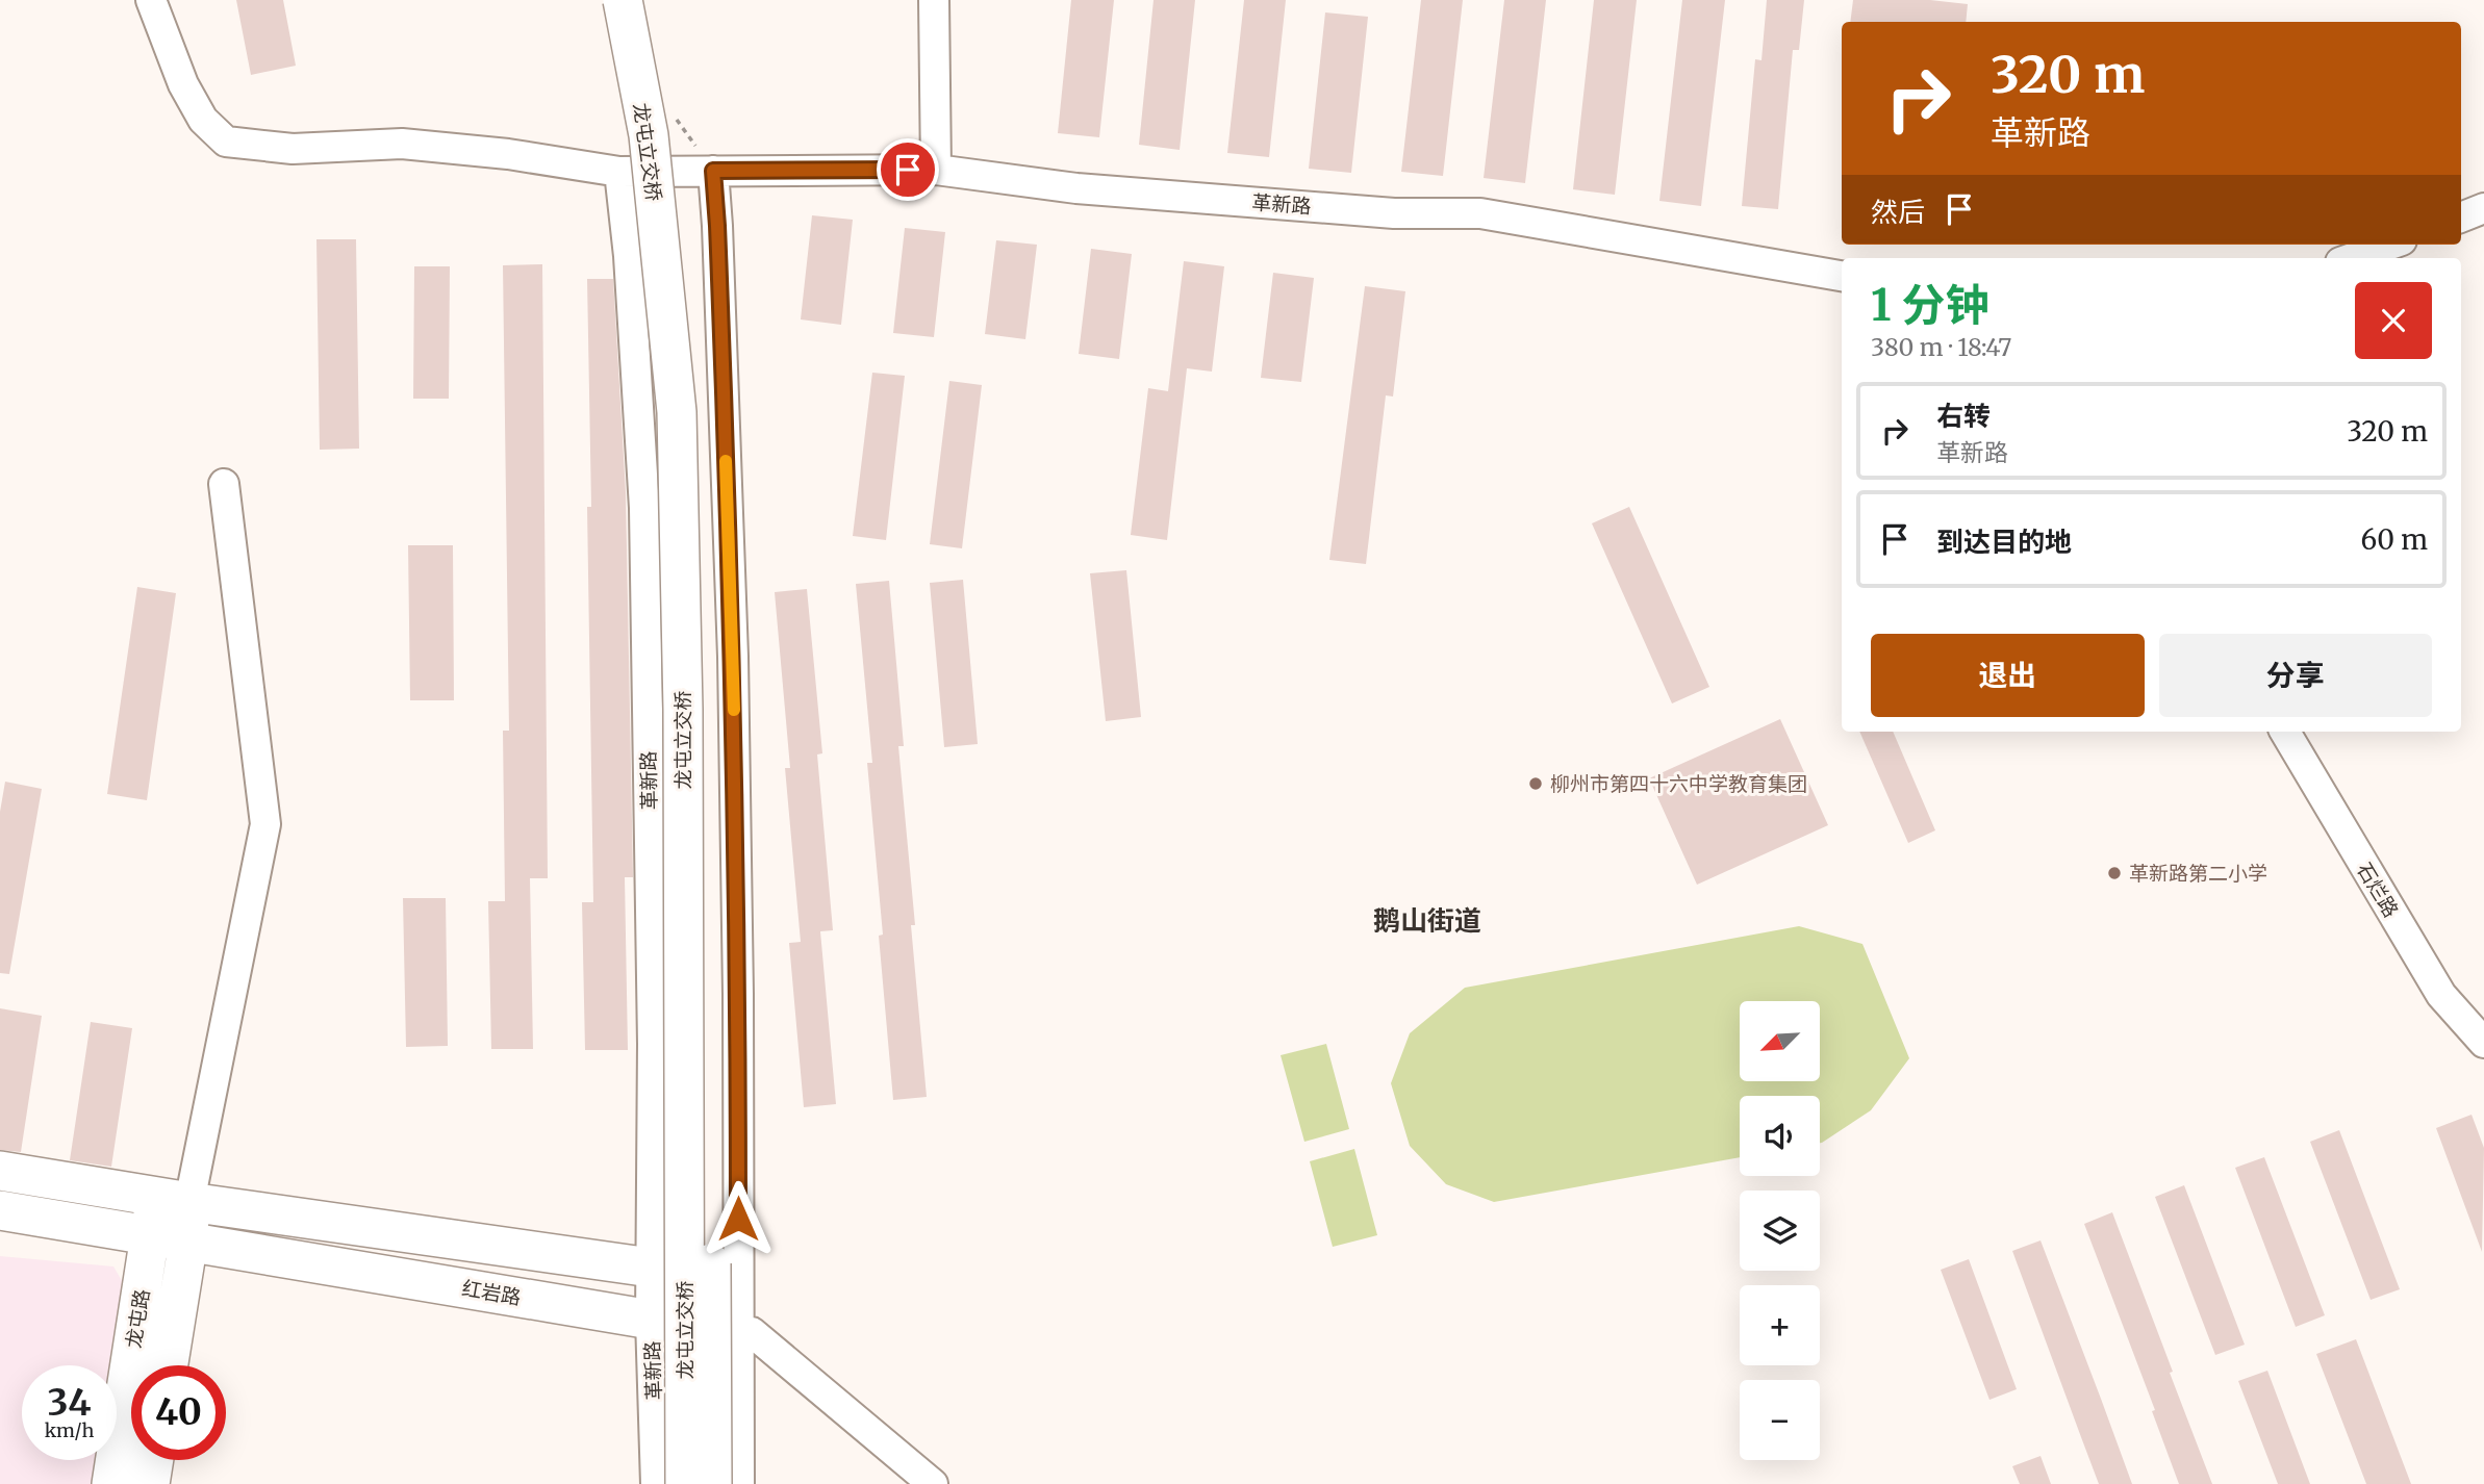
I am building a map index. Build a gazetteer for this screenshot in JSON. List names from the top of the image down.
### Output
{
  "streets": {
    "main road": ["龙屯立交桥", "红岩路", "龙屯路"],
    "street": ["革新路", "石烂路"]
  },
  "crossings": [
    ["革新路", "红岩路"],
    ["红岩路", "龙屯路"]
  ],
  "districts": ["鹅山街道"],
  "places": ["柳州市第四十六中学教育集团", "革新路第二小学"],
  "north": "bottom left",
  "page": {
    "turn": ["320 m", "革新路"],
    "then": "然后",
    "heading": ["1 分钟", "380 m · 18:47"],
    "list": [
      {
        "name": "右转",
        "note": "革新路",
        "value": "320 m"
      },
      {
        "name": "到达目的地",
        "value": "60 m"
      }
    ],
    "buttons": ["退出", "分享"],
    "map_buttons": ["+", "−"],
    "speed": "34 km/h",
    "limit": "40"
  }
}
